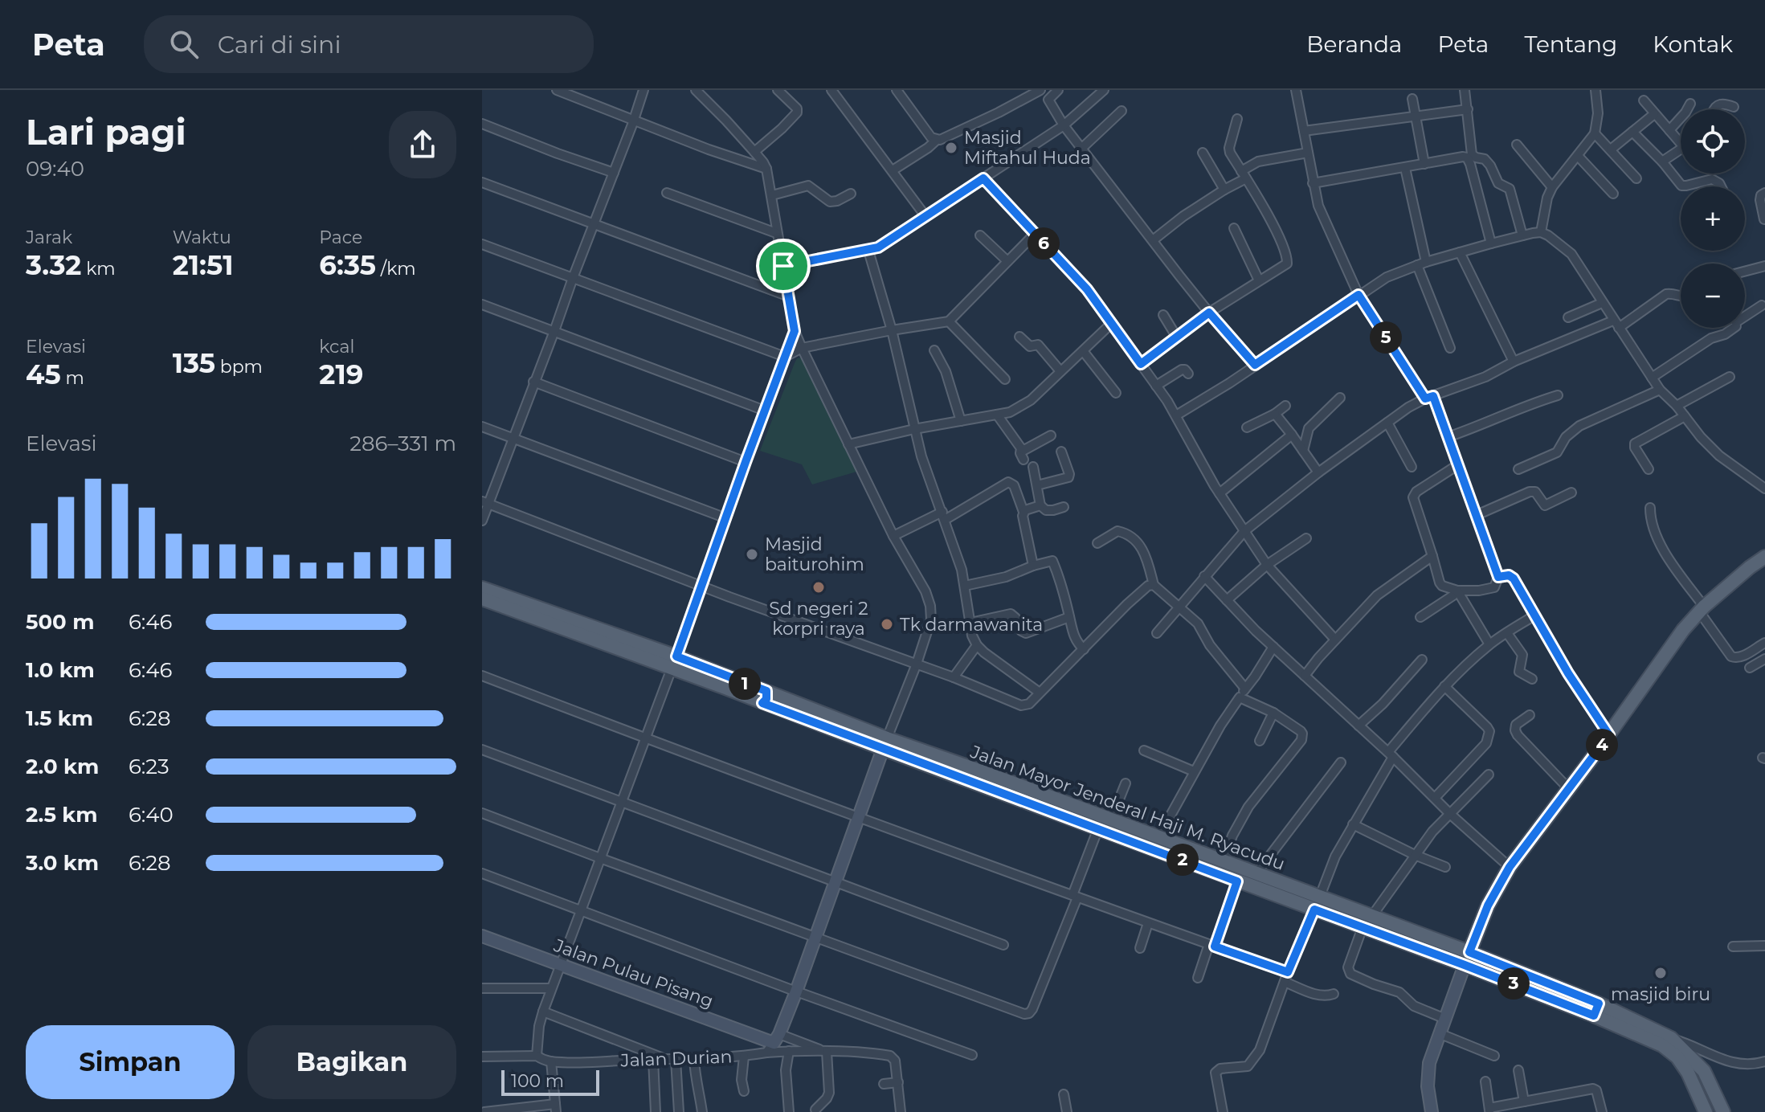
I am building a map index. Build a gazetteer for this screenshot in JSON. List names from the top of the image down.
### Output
{
  "streets": {
    "main road": ["Jalan Mayor Jenderal Haji M. Ryacudu"],
    "street": ["Jalan Pulau Pisang", "Jalan Durian"]
  },
  "crossings": [
    ["Jalan Pulau Pisang", "Jalan Durian"]
  ],
  "places": [
    "Masjid Miftahul Huda",
    "Masjid baiturohim",
    "Sd negeri 2 korpri raya",
    "Tk darmawanita",
    "masjid biru"
  ],
  "scale_bar": "100 m",
  "page": {
    "header": "Peta",
    "search": "Cari di sini",
    "nav": [
      "Beranda",
      "Peta",
      "Tentang",
      "Kontak"
    ],
    "heading": ["Lari pagi", "09:40"],
    "map_buttons": ["+", "−"],
    "stats": [
      ["Jarak", "3.32 km"],
      ["Waktu", "21:51"],
      ["Pace", "6:35 /km"],
      ["Elevasi", "45 m"],
      ["135 bpm"],
      ["kcal", "219"]
    ],
    "pins": [
      "6",
      "5",
      "1",
      "4",
      "2",
      "3"
    ],
    "chart": ["Elevasi", "286–331 m"],
    "list": [
      {
        "name": "500 m",
        "note": "6:46"
      },
      {
        "name": "1.0 km",
        "note": "6:46"
      },
      {
        "name": "1.5 km",
        "note": "6:28"
      },
      {
        "name": "2.0 km",
        "note": "6:23"
      },
      {
        "name": "2.5 km",
        "note": "6:40"
      },
      {
        "name": "3.0 km",
        "note": "6:28"
      }
    ],
    "buttons": ["Simpan", "Bagikan"],
    "scale": "100 m"
  }
}
